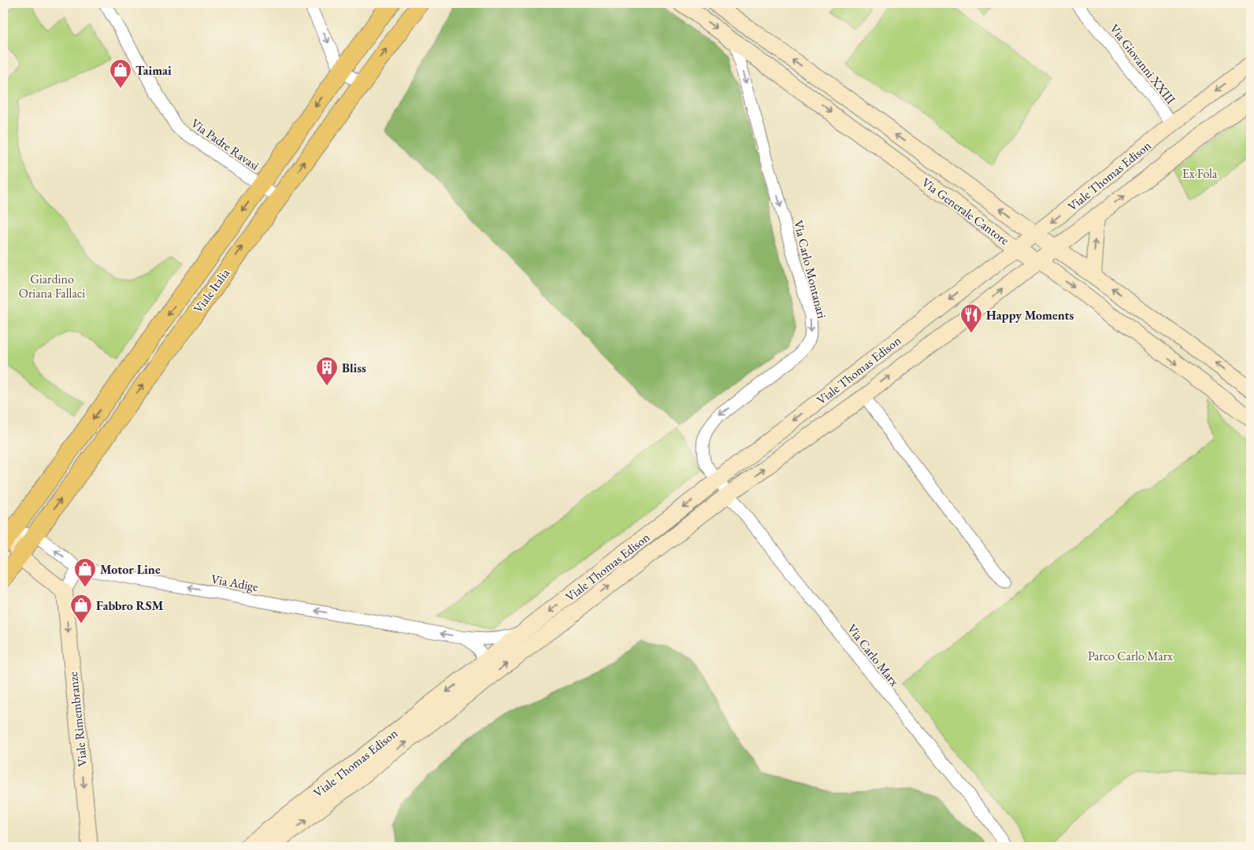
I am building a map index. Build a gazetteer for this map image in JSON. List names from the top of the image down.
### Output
{
  "streets": {
    "main road": ["Viale Italia"],
    "street": [
      "Via Giovanni XXIII",
      "Via Padre Ravasi",
      "Viale Thomas Edison",
      "Via Generale Cantore",
      "Via Carlo Montanari",
      "Via Adige",
      "Via Carlo Marx",
      "Viale Rimembranze"
    ]
  },
  "crossings": [
    ["Via Giovanni XXIII", "Viale Thomas Edison"],
    ["Via Padre Ravasi", "Viale Italia"],
    ["Viale Thomas Edison", "Via Generale Cantore"],
    ["Viale Thomas Edison", "Via Carlo Montanari"],
    ["Viale Thomas Edison", "Via Adige"],
    ["Viale Thomas Edison", "Via Carlo Marx"],
    ["Via Generale Cantore", "Via Carlo Montanari"],
    ["Via Carlo Montanari", "Via Carlo Marx"],
    ["Viale Italia", "Via Adige"]
  ],
  "one_way": ["Via Carlo Montanari", "Via Adige", "Viale Rimembranze"],
  "parks": ["Ex Fola", "Giardino Oriana Fallaci", "Parco Carlo Marx"],
  "places": {
    "shop": ["Taimai", "Motor Line", "Fabbro RSM"],
    "restaurant": ["Happy Moments"],
    "building": ["Bliss"]
  }
}
